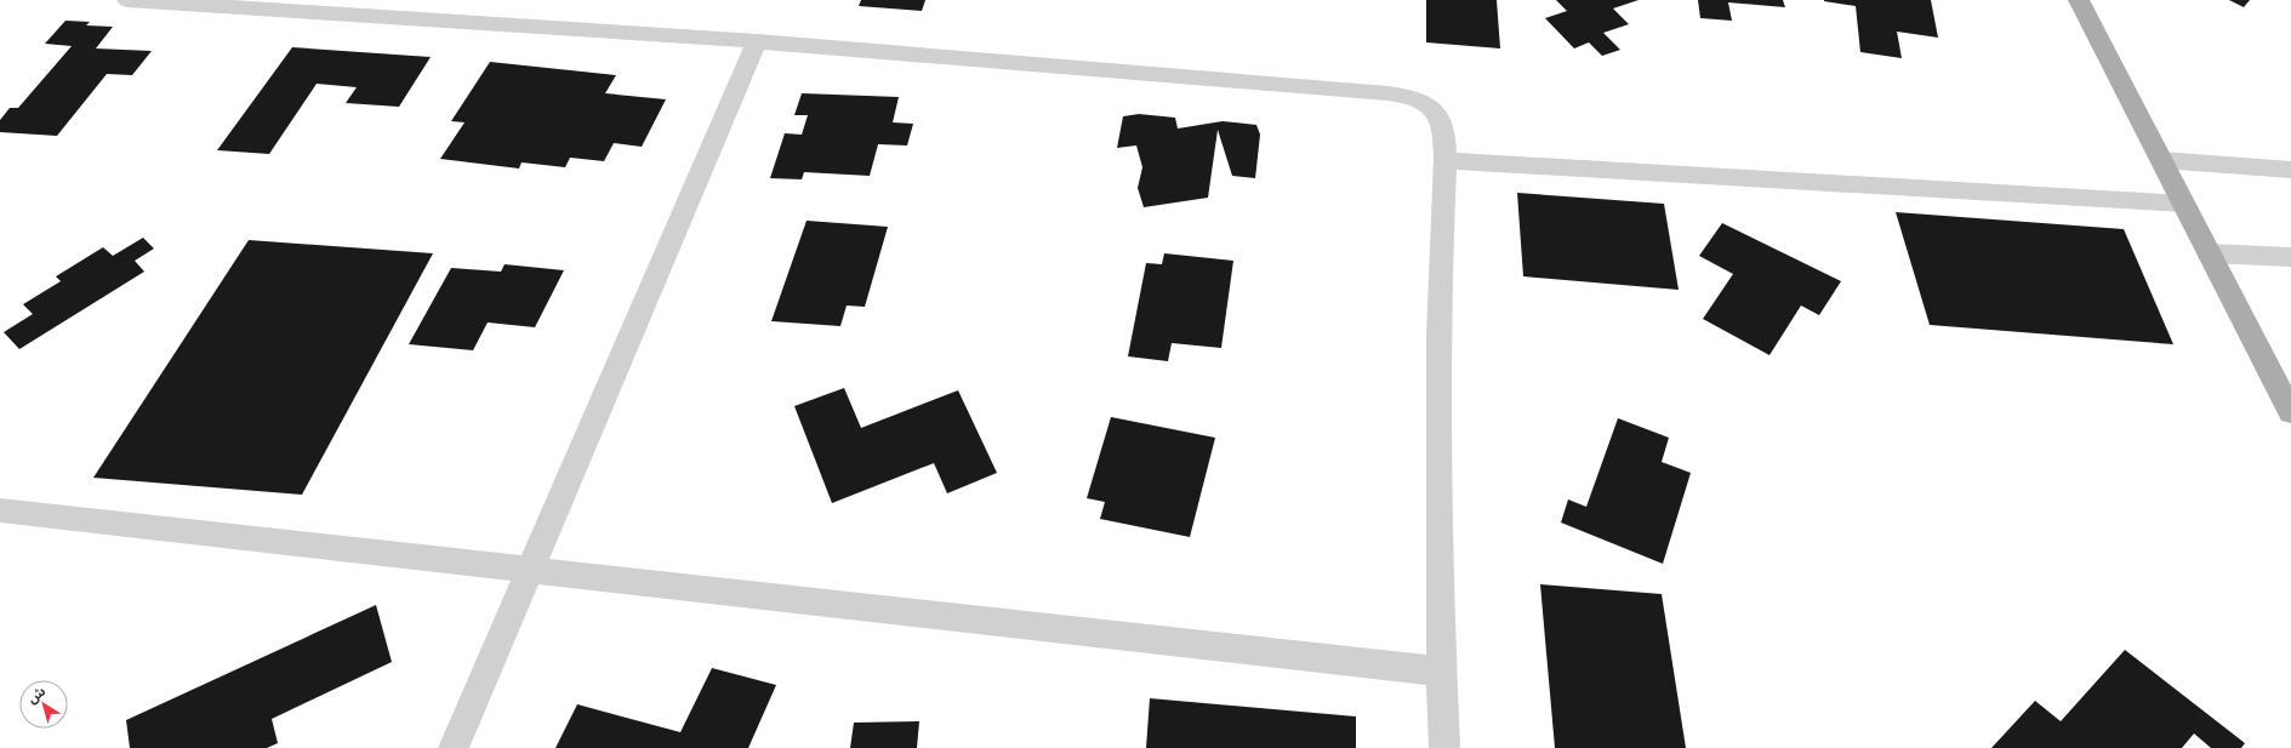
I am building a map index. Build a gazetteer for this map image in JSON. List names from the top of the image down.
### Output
{
  "north": "top left"
}
